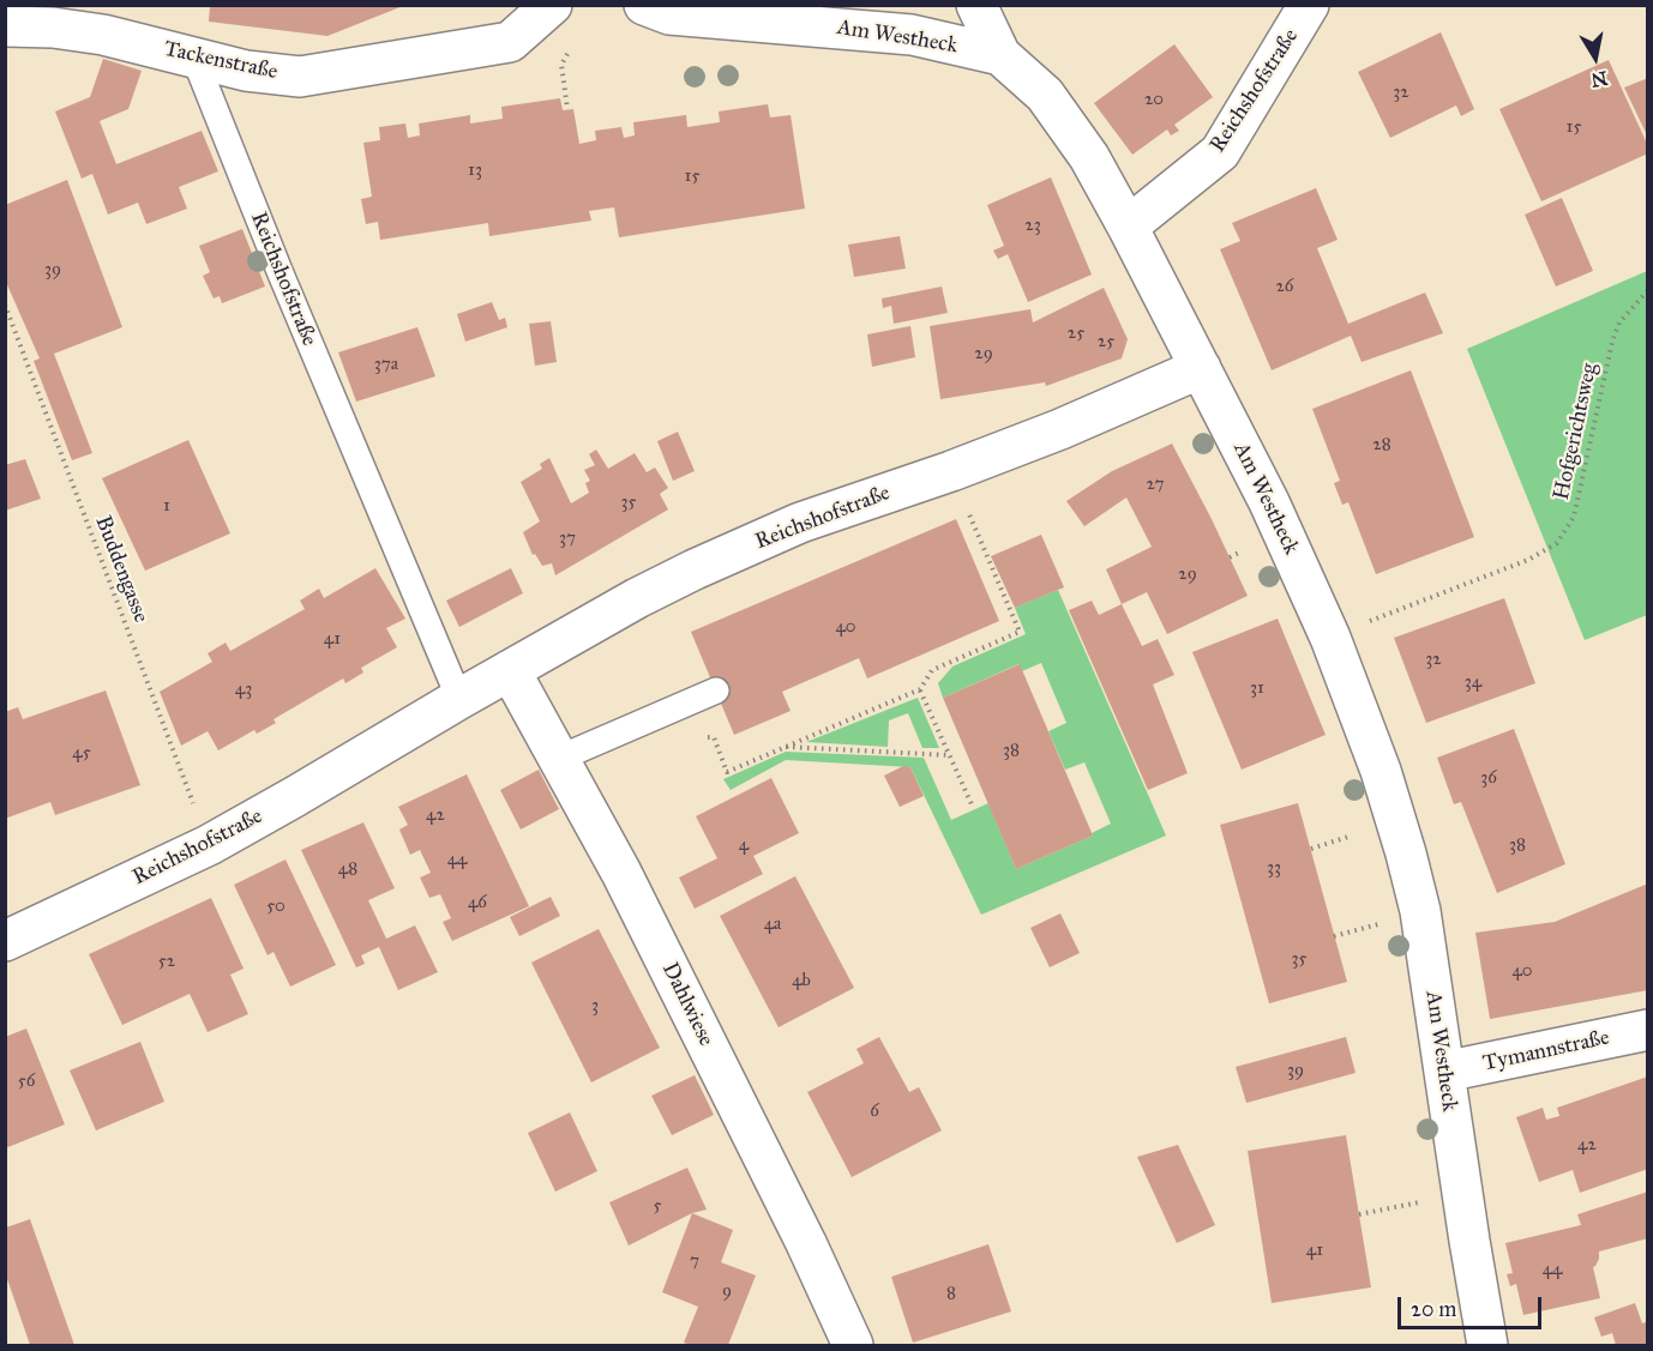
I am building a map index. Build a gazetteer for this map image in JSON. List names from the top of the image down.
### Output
{
  "streets": {
    "street": [
      "Am Westheck",
      "Tackenstraße",
      "Reichshofstraße",
      "Dahlwiese",
      "Tymannstraße"
    ],
    "path": ["Hofgerichtsweg", "Buddengasse"]
  },
  "crossings": [
    ["Am Westheck", "Reichshofstraße"],
    ["Am Westheck", "Tymannstraße"],
    ["Tackenstraße", "Reichshofstraße"],
    ["Reichshofstraße", "Buddengasse"],
    ["Reichshofstraße", "Dahlwiese"]
  ],
  "house_numbers": [
    "32",
    "20",
    "15",
    "13",
    "15",
    "23",
    "39",
    "26",
    "25",
    "25",
    "29",
    "37a",
    "28",
    "27",
    "35",
    "1",
    "37",
    "29",
    "40",
    "41",
    "32",
    "34",
    "31",
    "43",
    "38",
    "45",
    "36",
    "42",
    "4",
    "38",
    "44",
    "33",
    "48",
    "46",
    "50",
    "4a",
    "35",
    "52",
    "40",
    "4b",
    "3",
    "39",
    "56",
    "6",
    "42",
    "5",
    "41",
    "7",
    "44",
    "9",
    "8"
  ],
  "scale_bar": "20 m",
  "north": "bottom"
}
